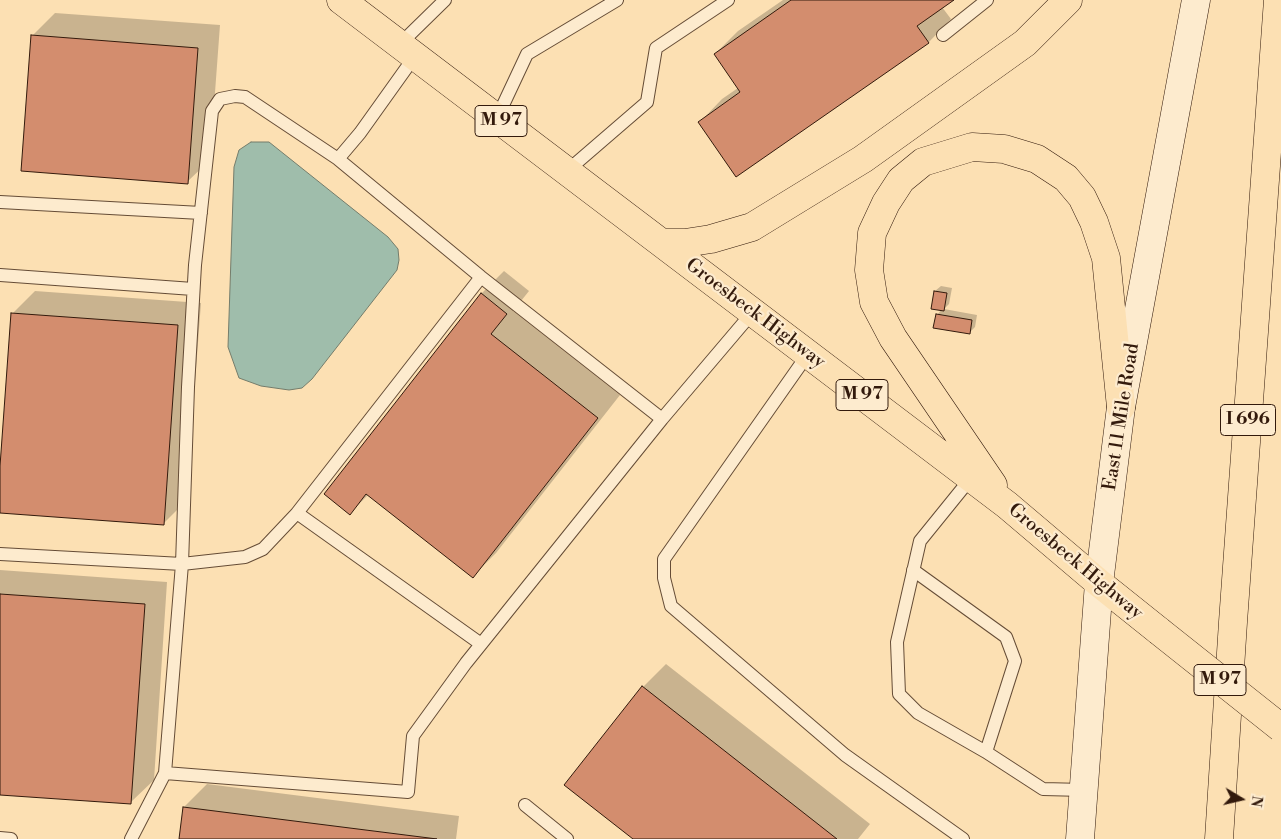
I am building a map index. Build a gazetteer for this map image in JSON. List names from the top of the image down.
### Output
{
  "streets": {
    "main road": [
      "M 97",
      "Groesbeck Highway",
      "East 11 Mile Road",
      "I 696"
    ]
  },
  "crossings": [
    ["Groesbeck Highway", "East 11 Mile Road"]
  ],
  "north": "right"
}
